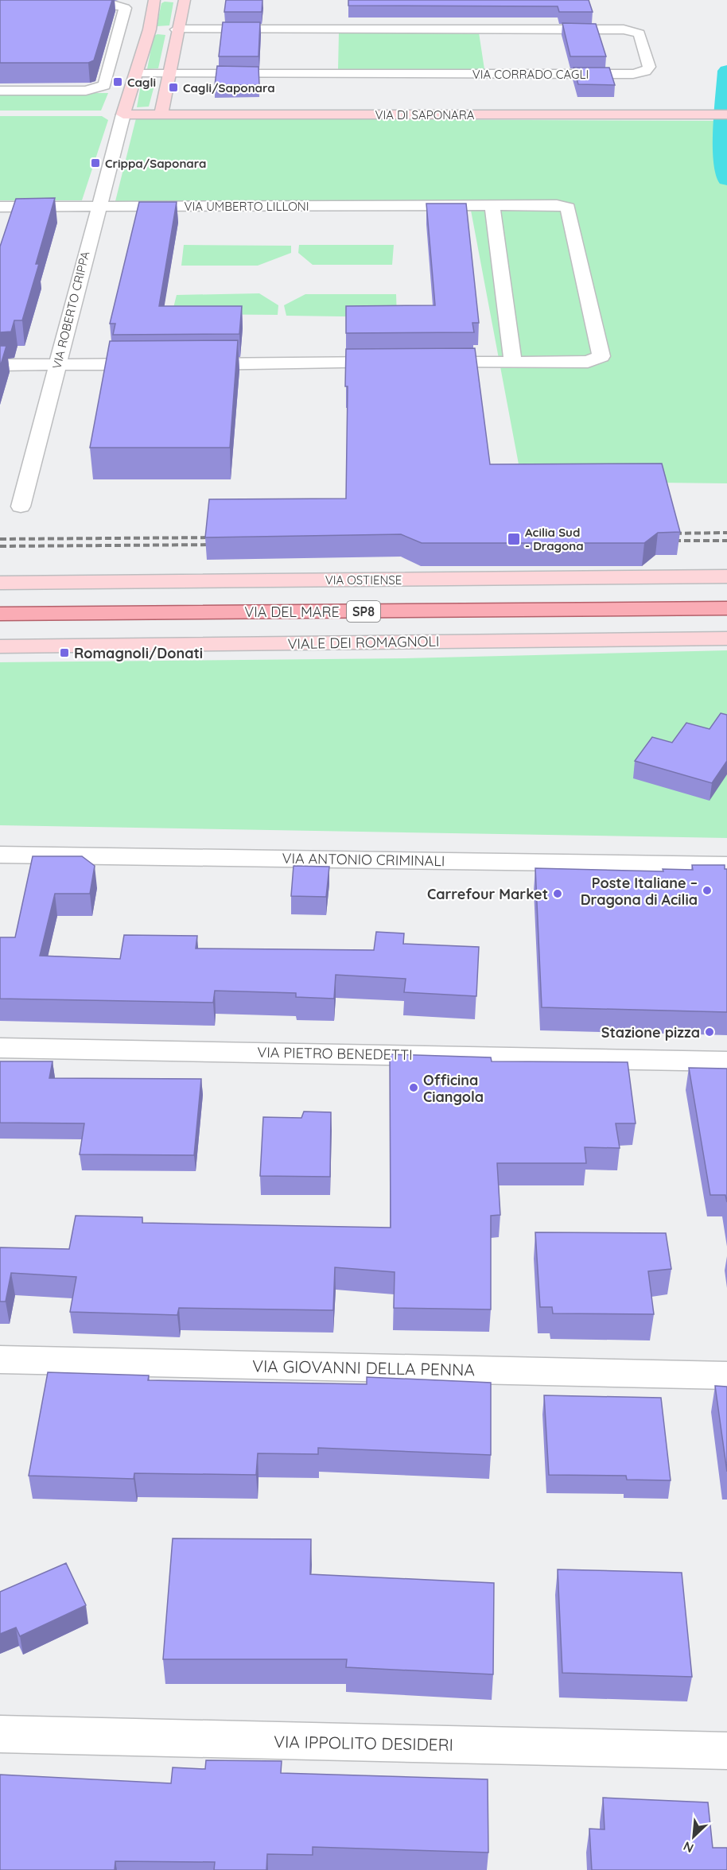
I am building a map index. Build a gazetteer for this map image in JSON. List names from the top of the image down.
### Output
{
  "streets": {
    "main road": ["VIA DEL MARE", "SP8"],
    "street": [
      "VIA CORRADO CAGLI",
      "VIA DI SAPONARA",
      "VIA UMBERTO LILLONI",
      "VIA ROBERTO CRIPPA",
      "VIA OSTIENSE",
      "VIALE DEI ROMAGNOLI",
      "VIA ANTONIO CRIMINALI",
      "VIA PIETRO BENEDETTI",
      "VIA GIOVANNI DELLA PENNA",
      "VIA IPPOLITO DESIDERI"
    ]
  },
  "crossings": [
    ["VIA DI SAPONARA", "VIA ROBERTO CRIPPA"],
    ["VIA UMBERTO LILLONI", "VIA ROBERTO CRIPPA"]
  ],
  "places": {
    "transit": [
      "Cagli",
      "Cagli/Saponara",
      "Crippa/Saponara",
      "Acilia Sud - Dragona",
      "Romagnoli/Donati"
    ],
    "other": [
      "Poste Italiane – Dragona di Acilia",
      "Carrefour Market",
      "Stazione pizza",
      "Officina Ciangola"
    ]
  },
  "north": "bottom left"
}
